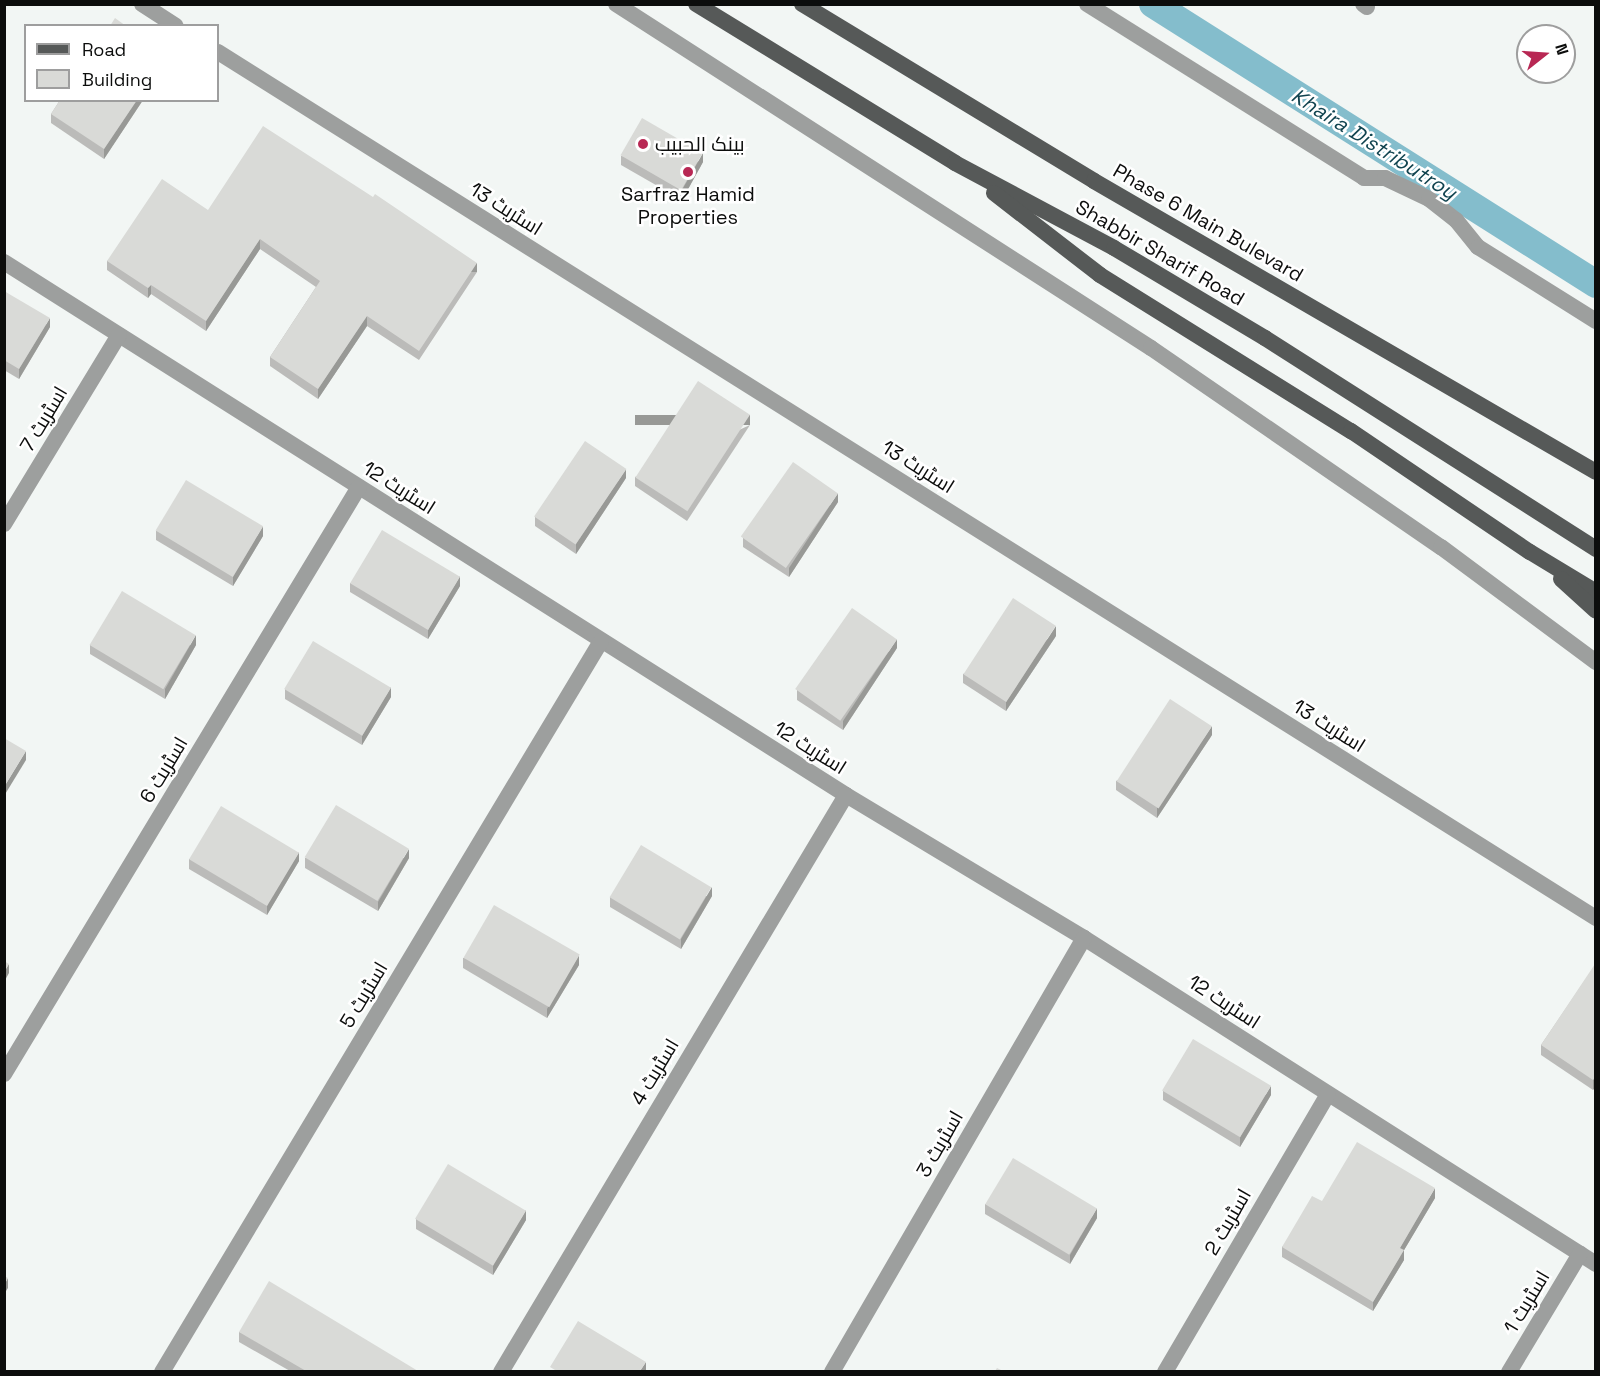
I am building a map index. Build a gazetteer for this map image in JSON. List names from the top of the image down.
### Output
{
  "streets": {
    "main road": ["Phase 6 Main Bulevard", "Shabbir Sharif Road"],
    "street": [
      "اسٹریٹ 13",
      "اسٹریٹ 7",
      "اسٹریٹ 12",
      "اسٹریٹ 6",
      "اسٹریٹ 5",
      "اسٹریٹ 4",
      "اسٹریٹ 3",
      "اسٹریٹ 2",
      "اسٹریٹ 1"
    ]
  },
  "crossings": [
    ["اسٹریٹ 7", "اسٹریٹ 12"],
    ["اسٹریٹ 12", "اسٹریٹ 6"],
    ["اسٹریٹ 12", "اسٹریٹ 5"],
    ["اسٹریٹ 12", "اسٹریٹ 4"],
    ["اسٹریٹ 12", "اسٹریٹ 3"],
    ["اسٹریٹ 12", "اسٹریٹ 2"],
    ["اسٹریٹ 12", "اسٹریٹ 1"]
  ],
  "water": ["Khaira Distributroy"],
  "places": ["بينک الحبيب", "Sarfraz Hamid Properties"],
  "legend": ["Road", "Building"],
  "north": "right"
}
